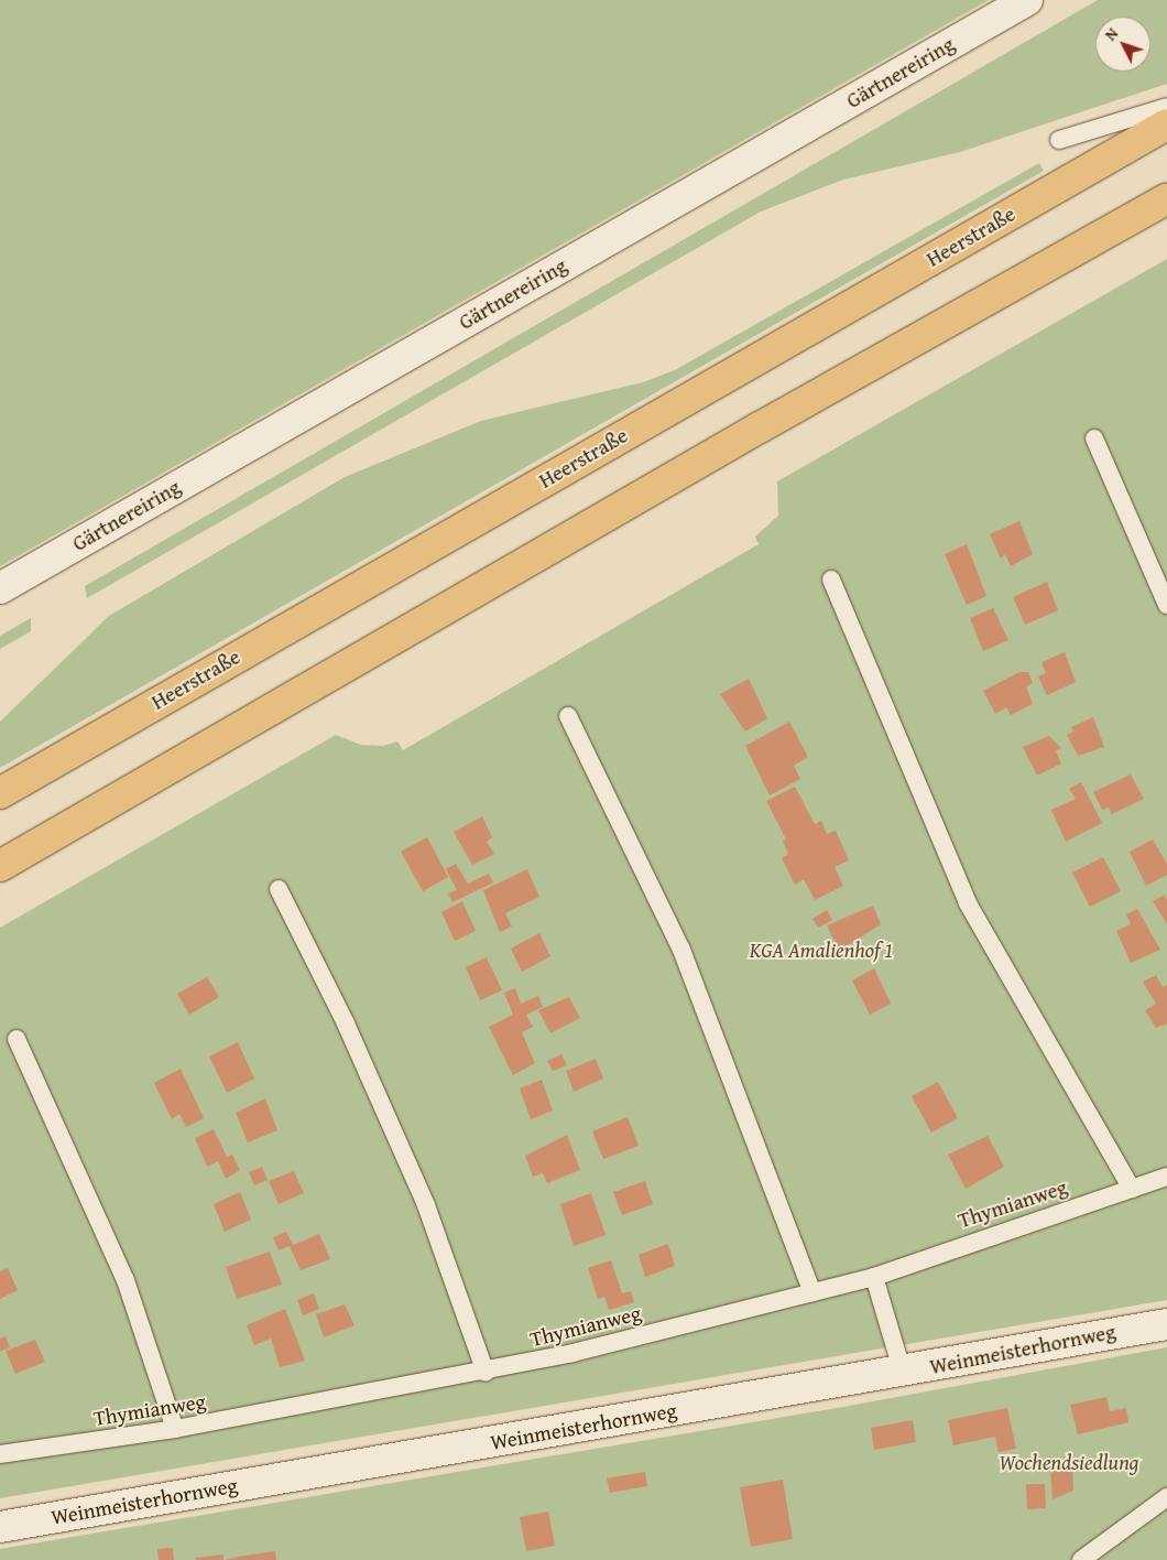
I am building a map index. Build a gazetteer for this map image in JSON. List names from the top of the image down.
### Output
{
  "streets": {
    "main road": ["Heerstraße"],
    "street": ["Gärtnereiring", "Weinmeisterhornweg"],
    "lane": ["Thymianweg"]
  },
  "parks": ["KGA Amalienhof 1", "Wochendsiedlung"],
  "north": "top left"
}
